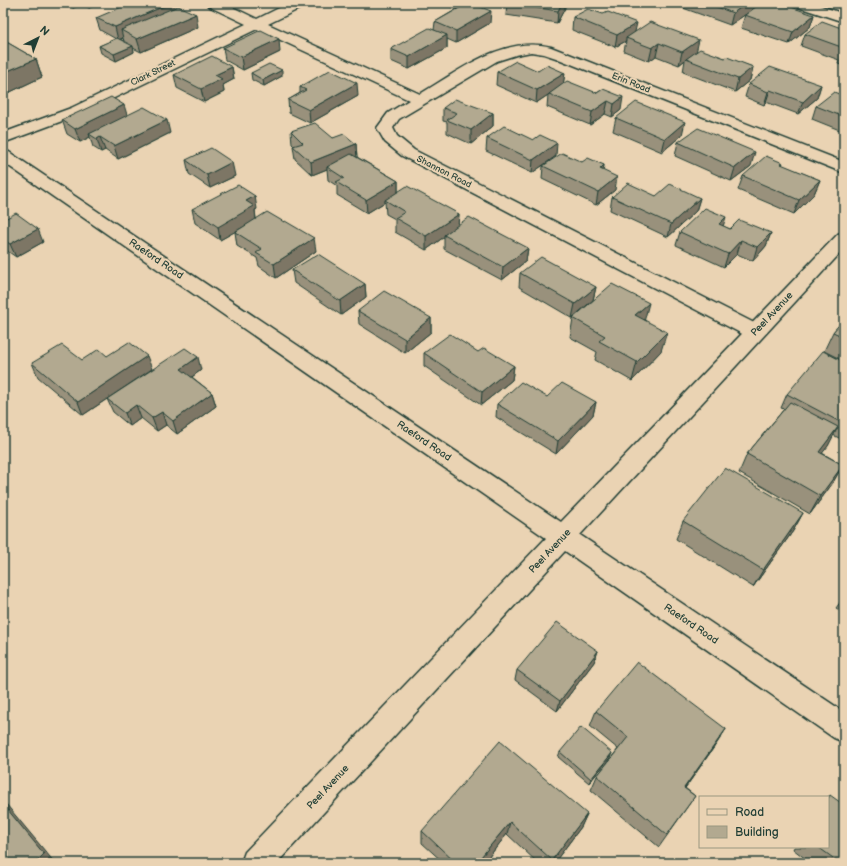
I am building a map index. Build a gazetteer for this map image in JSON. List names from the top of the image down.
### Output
{
  "streets": {
    "street": [
      "Clark Street",
      "Erin Road",
      "Shannon Road",
      "Raeford Road",
      "Peel Avenue"
    ]
  },
  "crossings": [
    ["Erin Road", "Shannon Road"],
    ["Shannon Road", "Peel Avenue"],
    ["Raeford Road", "Peel Avenue"]
  ],
  "legend": ["Road", "Building"],
  "north": "top right"
}
